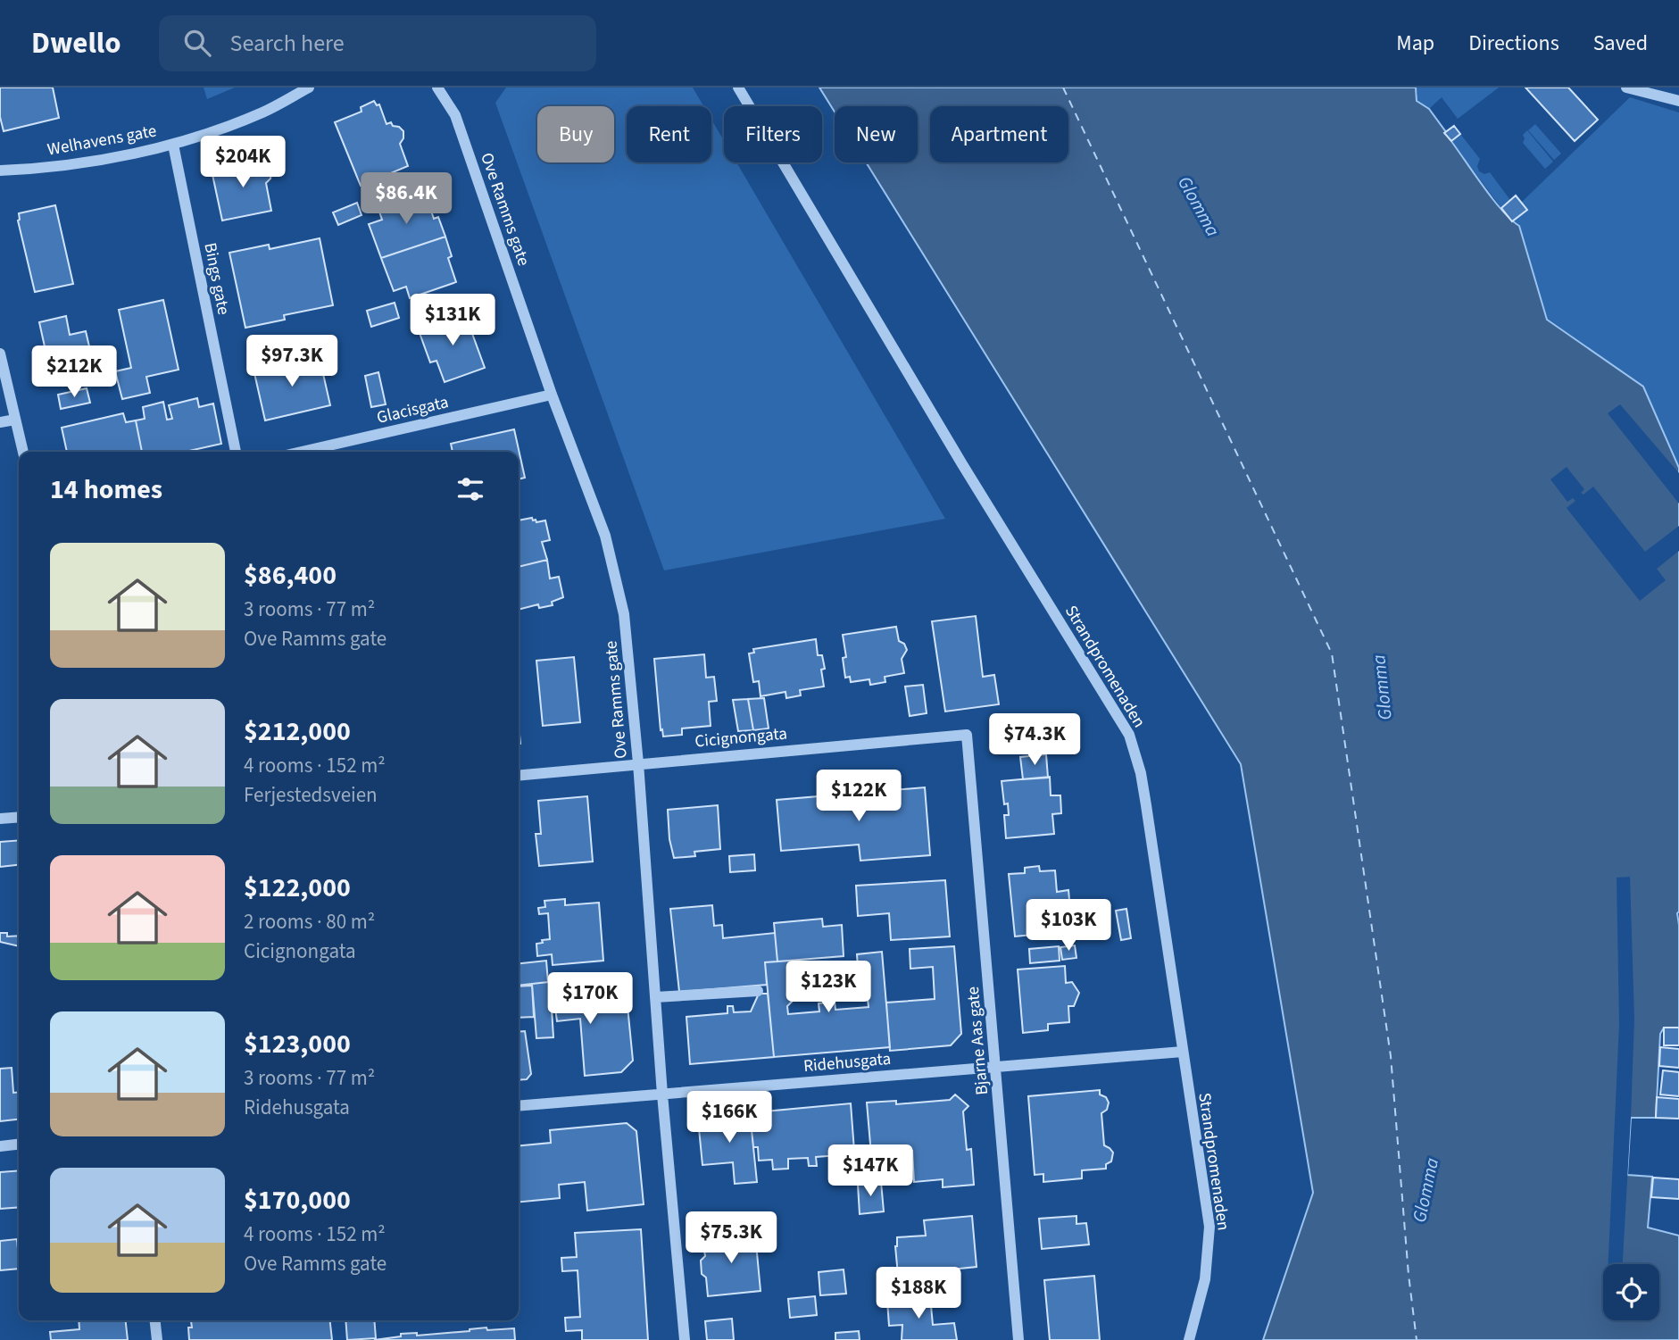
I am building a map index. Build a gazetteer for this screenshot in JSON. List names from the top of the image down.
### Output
{
  "streets": {
    "street": [
      "Welhavens gate",
      "Ove Ramms gate",
      "Bings gate",
      "Glacisgata",
      "Strandpromenaden",
      "Cicignongata",
      "Bjarne Aas gate",
      "Ridehusgata"
    ]
  },
  "crossings": [
    ["Welhavens gate", "Bings gate"],
    ["Ove Ramms gate", "Glacisgata"],
    ["Ove Ramms gate", "Cicignongata"],
    ["Ove Ramms gate", "Ridehusgata"],
    ["Strandpromenaden", "Ridehusgata"],
    ["Cicignongata", "Bjarne Aas gate"],
    ["Bjarne Aas gate", "Ridehusgata"]
  ],
  "water": ["Glomma"],
  "page": {
    "header": "Dwello",
    "search": "Search here",
    "nav": ["Map", "Directions", "Saved"],
    "chip": [
      "Buy",
      "Rent",
      "Filters",
      "New",
      "Apartment"
    ],
    "price": [
      "$204K",
      "$86.4K",
      "$131K",
      "$97.3K",
      "$212K",
      "$74.3K",
      "$122K",
      "$103K",
      "$123K",
      "$170K",
      "$166K",
      "$147K",
      "$75.3K",
      "$188K"
    ],
    "heading": "14 homes",
    "list": [
      {
        "name": "$86,400",
        "note": "3 rooms · 77 m² · Ove Ramms gate"
      },
      {
        "name": "$212,000",
        "note": "4 rooms · 152 m² · Ferjestedsveien"
      },
      {
        "name": "$122,000",
        "note": "2 rooms · 80 m² · Cicignongata"
      },
      {
        "name": "$123,000",
        "note": "3 rooms · 77 m² · Ridehusgata"
      },
      {
        "name": "$170,000",
        "note": "4 rooms · 152 m² · Ove Ramms gate"
      }
    ]
  }
}
